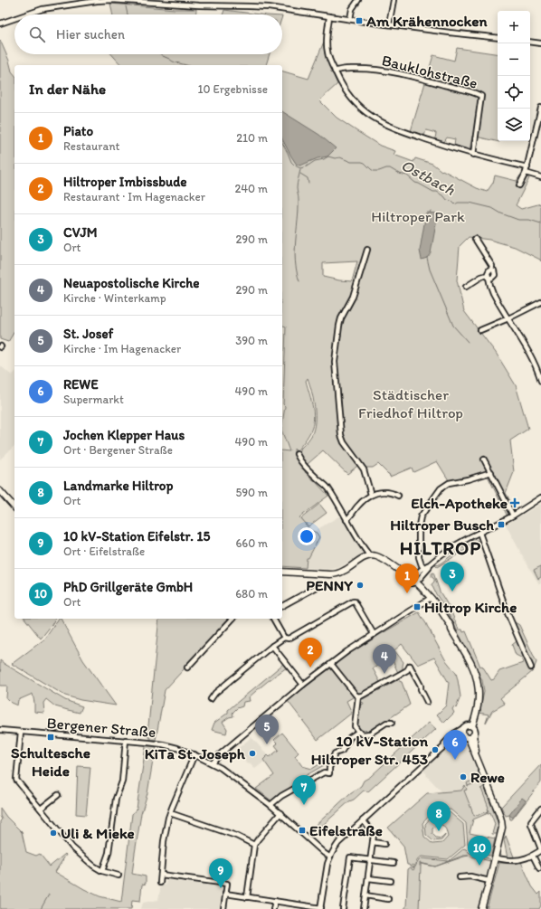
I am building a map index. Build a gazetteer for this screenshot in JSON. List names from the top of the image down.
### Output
{
  "streets": {
    "street": ["Bauklohstraße", "Bergener Straße"]
  },
  "districts": ["HILTROP"],
  "water": ["Ostbach"],
  "parks": ["Hiltroper Park", "Städtischer Friedhof Hiltrop"],
  "places": {
    "transit": [
      "Am Krähennocken",
      "Hiltroper Busch",
      "Hiltrop Kirche",
      "Schultesche Heide",
      "Eifelstraße"
    ],
    "health": ["Elch-Apotheke"],
    "other": [
      "PENNY",
      "10 kV-Station Hiltroper Str. 453",
      "KiTa St. Joseph",
      "Rewe",
      "Uli & Mieke"
    ]
  },
  "page": {
    "map_buttons": ["+", "−"],
    "search": "Hier suchen",
    "heading": ["In der Nähe", "10 Ergebnisse"],
    "list": [
      {
        "mark": "1",
        "name": "Piato",
        "note": "Restaurant",
        "value": "210 m"
      },
      {
        "mark": "2",
        "name": "Hiltroper Imbissbude",
        "note": "Restaurant · Im Hagenacker",
        "value": "240 m"
      },
      {
        "mark": "3",
        "name": "CVJM",
        "note": "Ort",
        "value": "290 m"
      },
      {
        "mark": "4",
        "name": "Neuapostolische Kirche",
        "note": "Kirche · Winterkamp",
        "value": "290 m"
      },
      {
        "mark": "5",
        "name": "St. Josef",
        "note": "Kirche · Im Hagenacker",
        "value": "390 m"
      },
      {
        "mark": "6",
        "name": "REWE",
        "note": "Supermarkt",
        "value": "490 m"
      },
      {
        "mark": "7",
        "name": "Jochen Klepper Haus",
        "note": "Ort · Bergener Straße",
        "value": "490 m"
      },
      {
        "mark": "8",
        "name": "Landmarke Hiltrop",
        "note": "Ort",
        "value": "590 m"
      },
      {
        "mark": "9",
        "name": "10 kV-Station Eifelstr. 15",
        "note": "Ort · Eifelstraße",
        "value": "660 m"
      },
      {
        "mark": "10",
        "name": "PhD Grillgeräte GmbH",
        "note": "Ort",
        "value": "680 m"
      }
    ],
    "pins": [
      "3",
      "1",
      "2",
      "4",
      "5",
      "6",
      "7",
      "8",
      "10",
      "9"
    ]
  }
}
